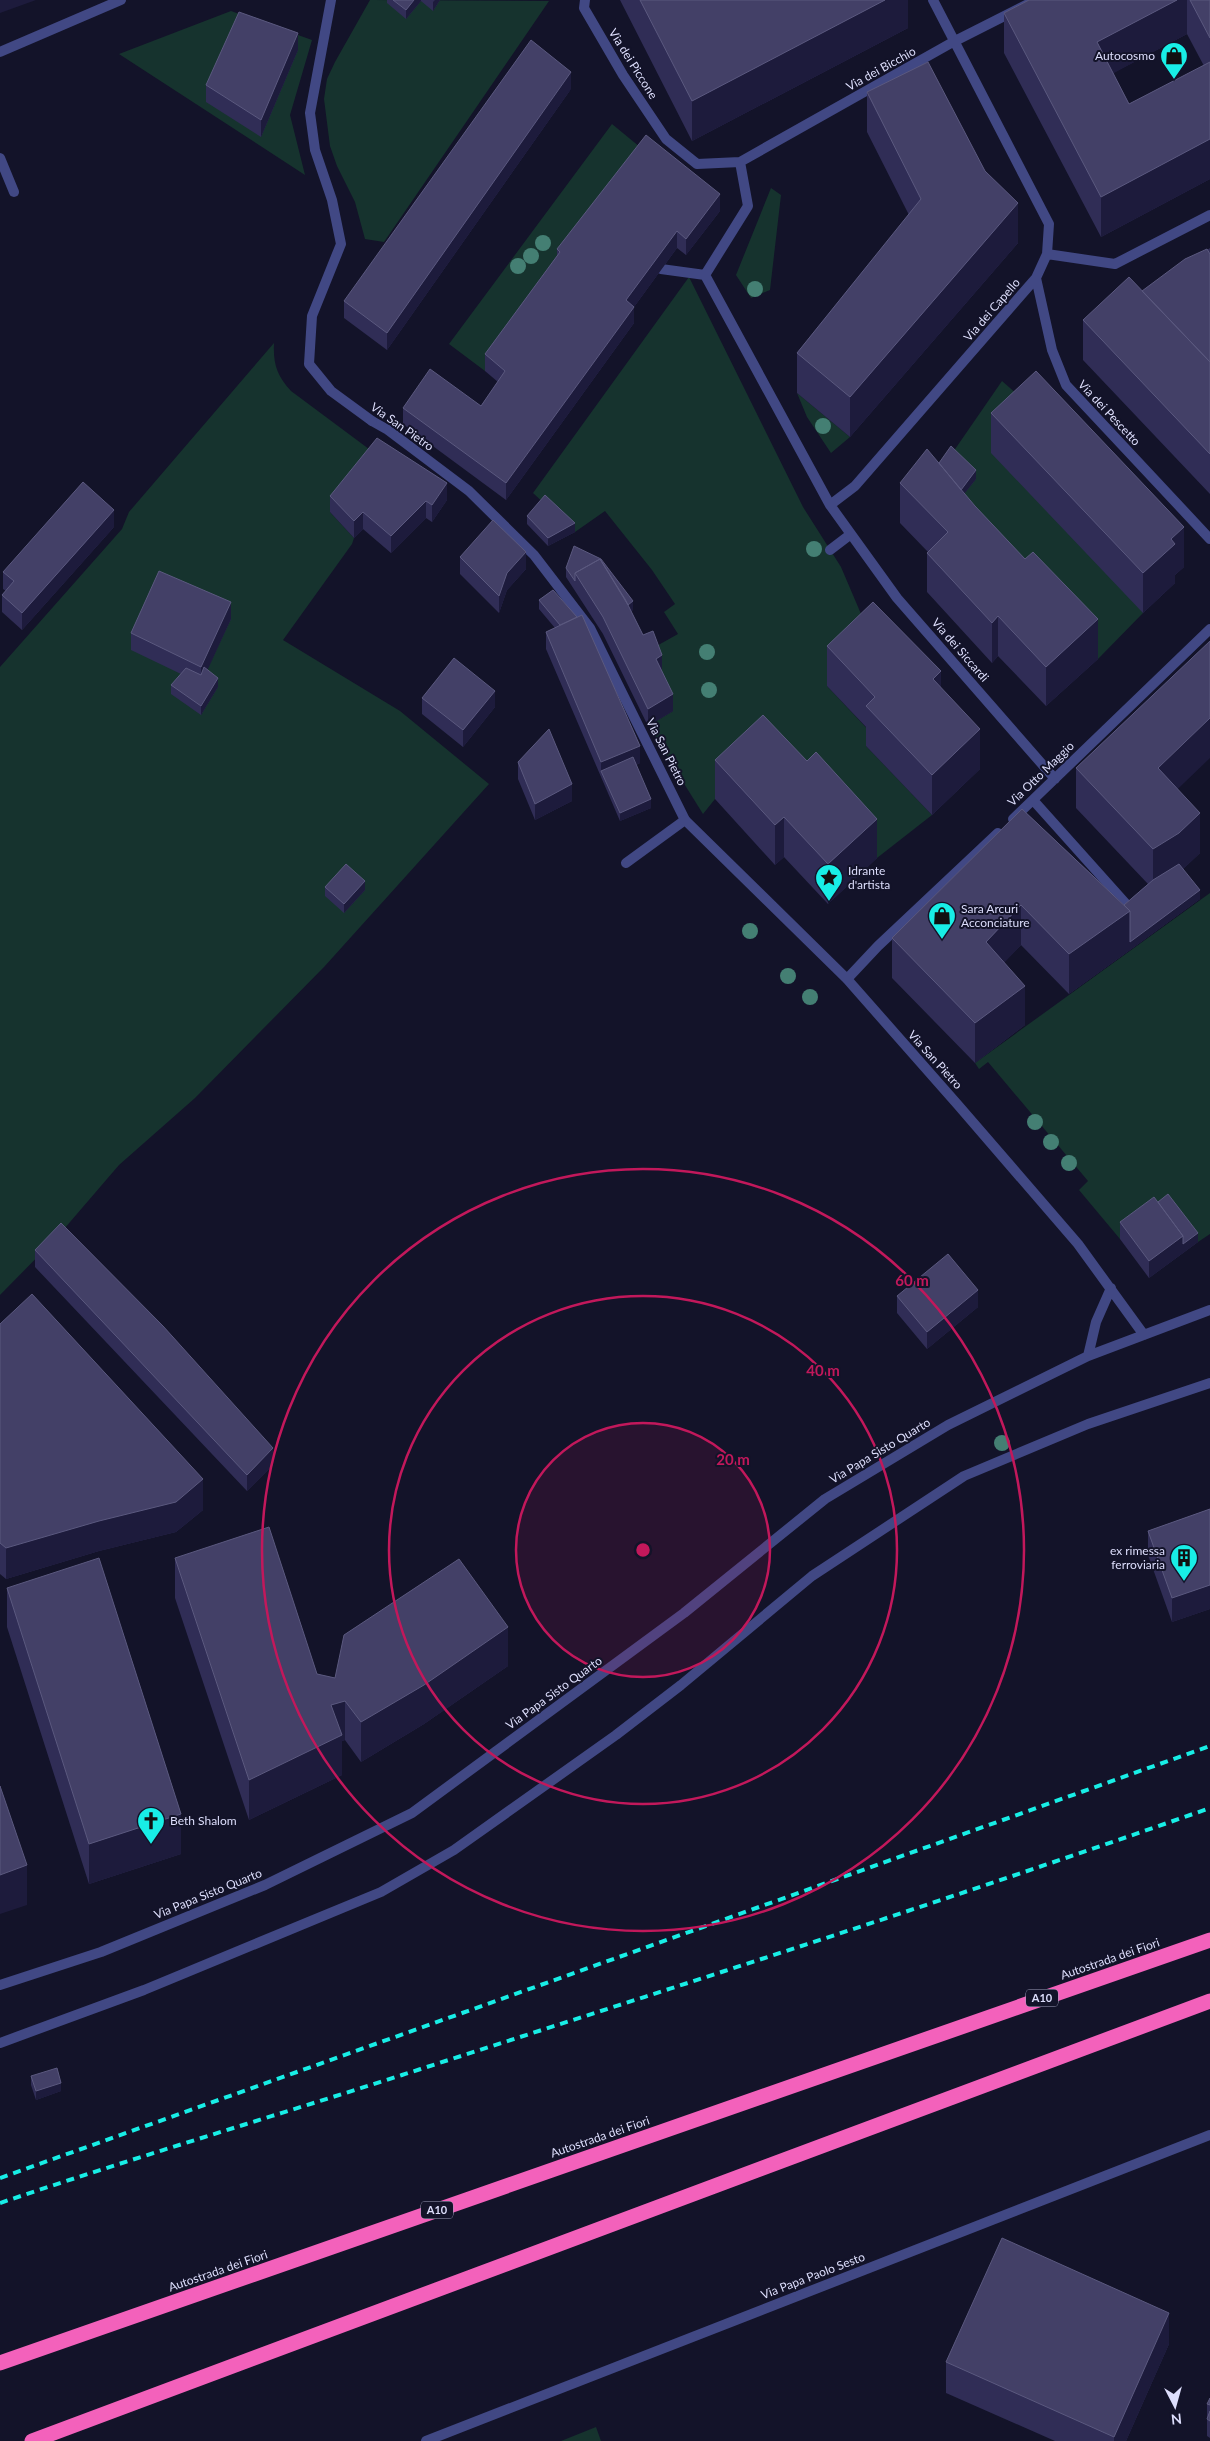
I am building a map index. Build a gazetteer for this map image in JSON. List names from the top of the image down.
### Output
{
  "streets": {
    "highway": ["Autostrada dei Fiori", "A10"],
    "street": [
      "Via dei Piccone",
      "Via dei Bicchio",
      "Via dei Capello",
      "Via dei Pescetto",
      "Via San Pietro",
      "Via dei Siccardi",
      "Via Otto Maggio",
      "Via Papa Sisto Quarto",
      "Via Papa Paolo Sesto"
    ]
  },
  "crossings": [
    ["Via dei Piccone", "Via dei Bicchio"],
    ["Via dei Capello", "Via dei Pescetto"],
    ["Via dei Capello", "Via dei Siccardi"],
    ["Via San Pietro", "Via Otto Maggio"],
    ["Via San Pietro", "Via Papa Sisto Quarto"],
    ["Via dei Siccardi", "Via Otto Maggio"]
  ],
  "places": {
    "shop": ["Autocosmo", "Sara Arcuri Acconciature"],
    "place": ["Idrante d'artista"],
    "building": ["ex rimessa ferroviaria"],
    "church": ["Beth Shalom"]
  },
  "north": "bottom",
  "rings": ["60 m", "40 m", "20 m"]
}
